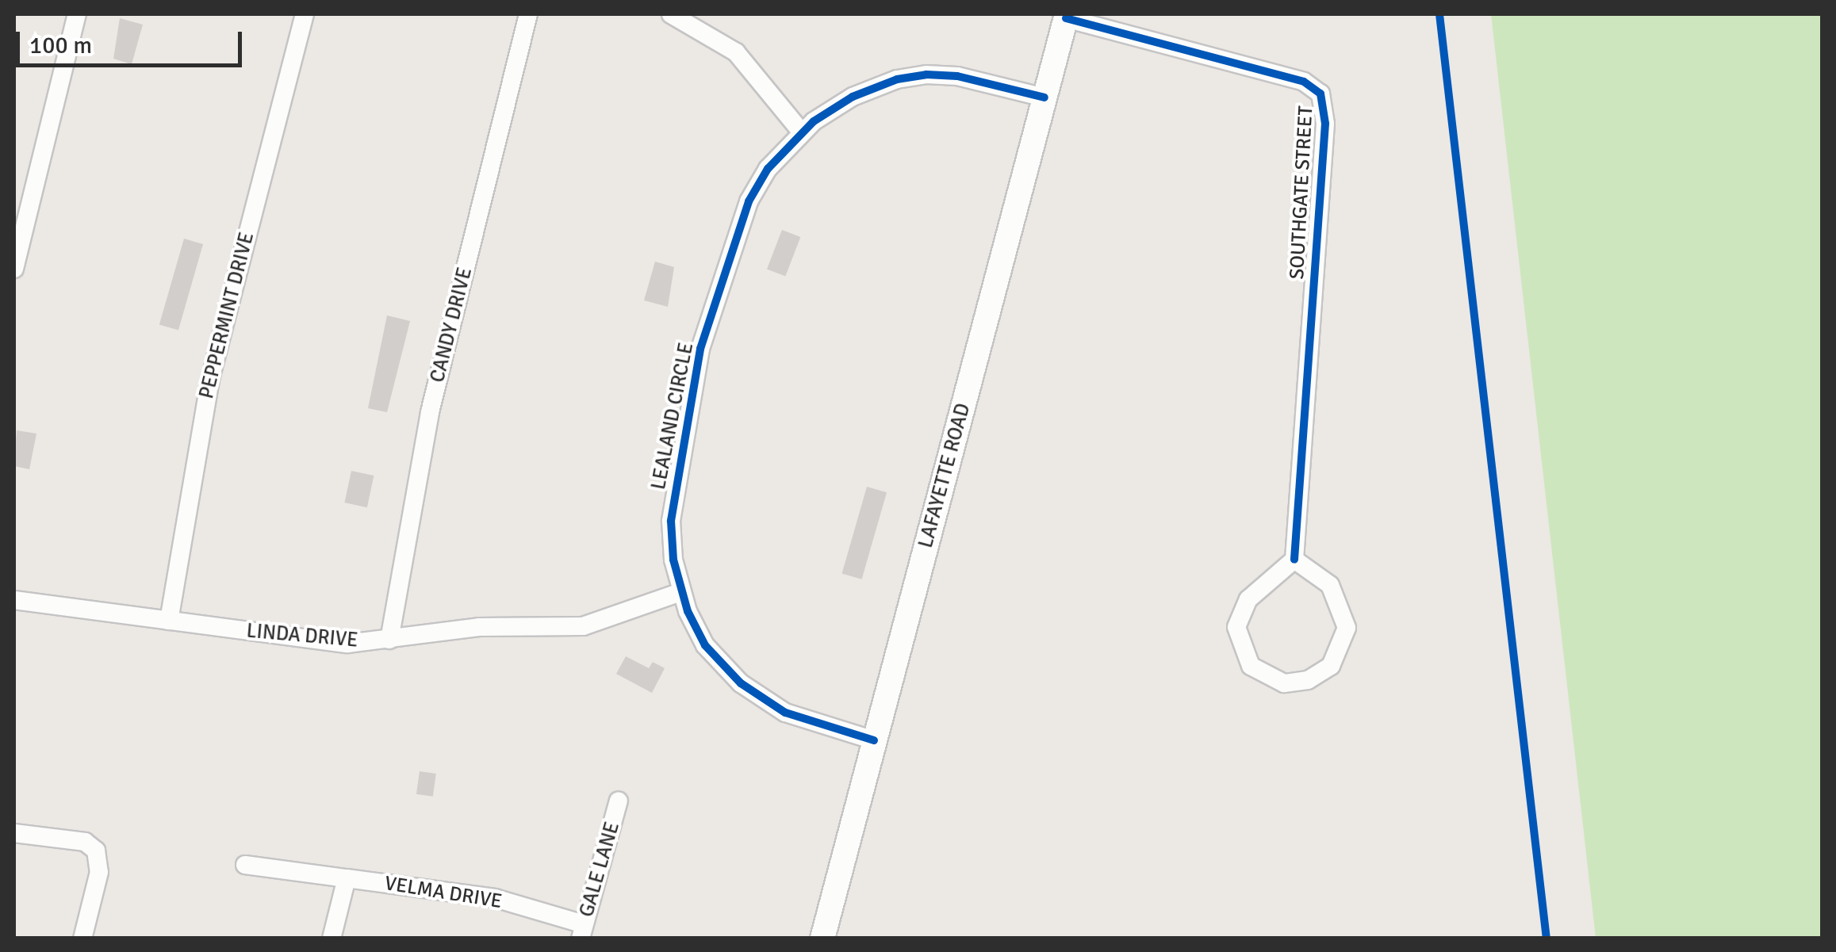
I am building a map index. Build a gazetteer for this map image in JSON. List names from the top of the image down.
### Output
{
  "streets": {
    "main road": ["LAFAYETTE ROAD"],
    "street": [
      "SOUTHGATE STREET",
      "PEPPERMINT DRIVE",
      "CANDY DRIVE",
      "LEALAND CIRCLE",
      "LINDA DRIVE",
      "GALE LANE",
      "VELMA DRIVE"
    ]
  },
  "crossings": [
    ["SOUTHGATE STREET", "LAFAYETTE ROAD"],
    ["PEPPERMINT DRIVE", "LINDA DRIVE"],
    ["CANDY DRIVE", "LINDA DRIVE"],
    ["LEALAND CIRCLE", "LAFAYETTE ROAD"],
    ["LEALAND CIRCLE", "LINDA DRIVE"],
    ["GALE LANE", "VELMA DRIVE"]
  ],
  "scale_bar": "100 m"
}
